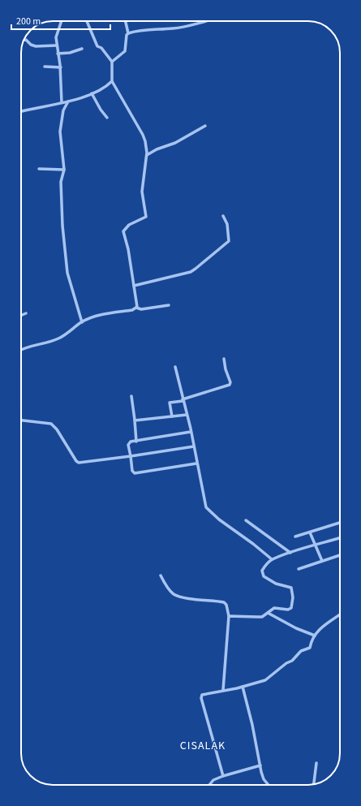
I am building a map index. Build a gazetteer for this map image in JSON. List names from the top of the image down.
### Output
{
  "districts": ["CISALAK"],
  "scale_bar": "200 m"
}
